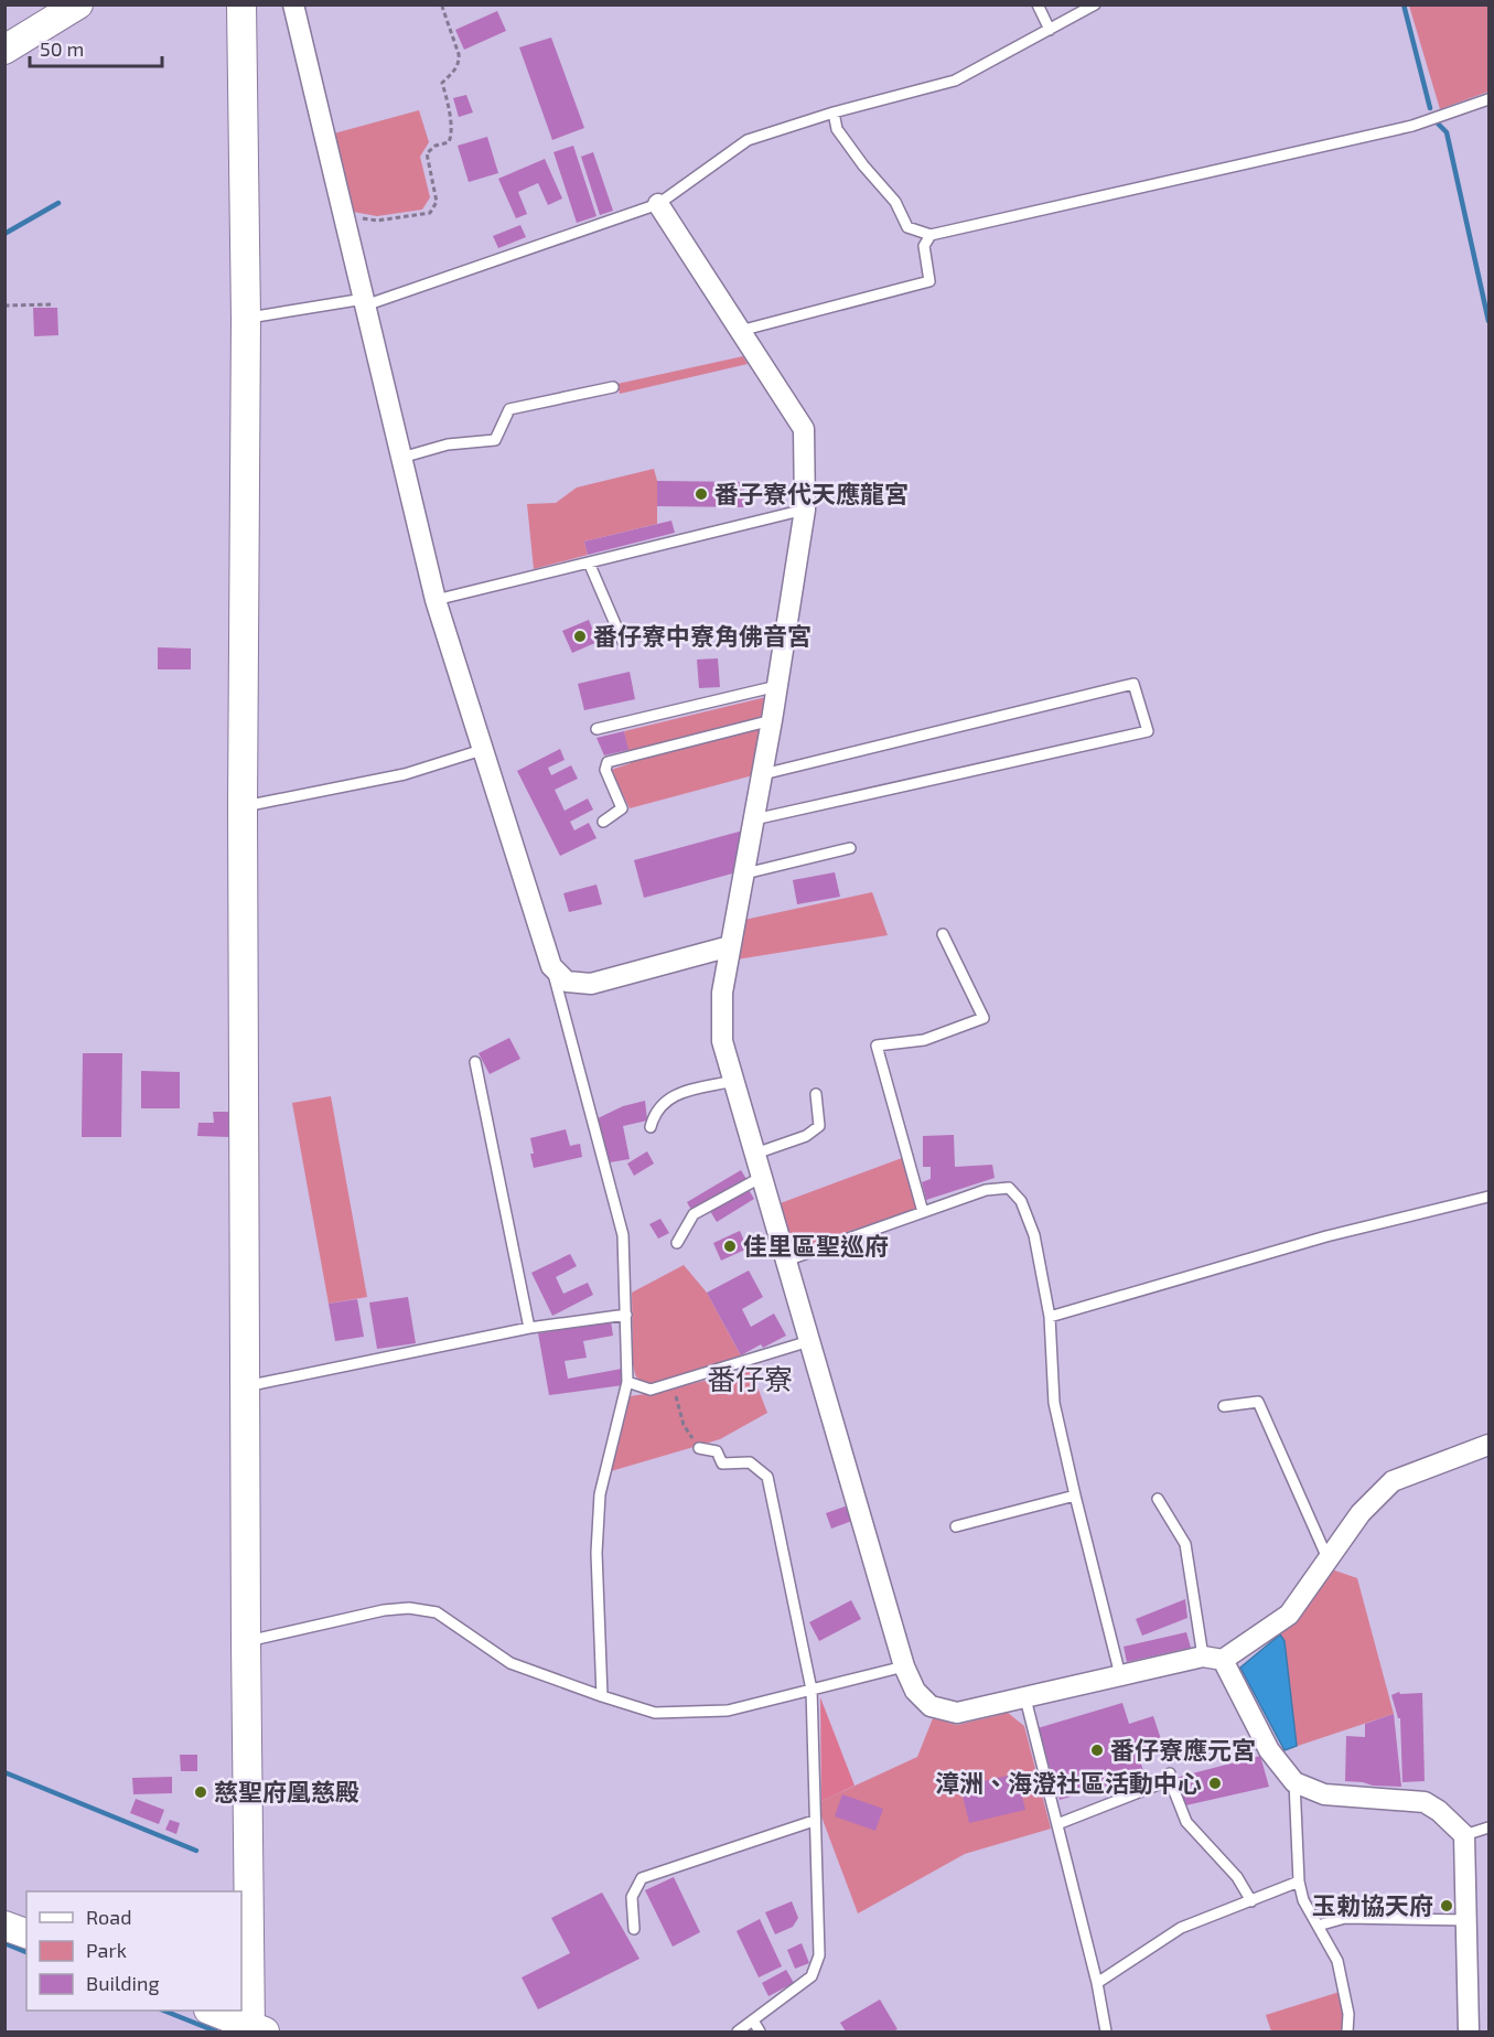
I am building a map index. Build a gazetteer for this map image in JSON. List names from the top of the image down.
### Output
{
  "districts": ["番仔寮"],
  "places": [
    "番子寮代天應龍宮",
    "番仔寮中寮角佛音宮",
    "佳里區聖巡府",
    "番仔寮應元宮",
    "漳洲、海澄社區活動中心",
    "慈聖府凰慈殿",
    "玉勅協天府"
  ],
  "legend": ["Road", "Park", "Building"],
  "scale_bar": "50 m"
}
